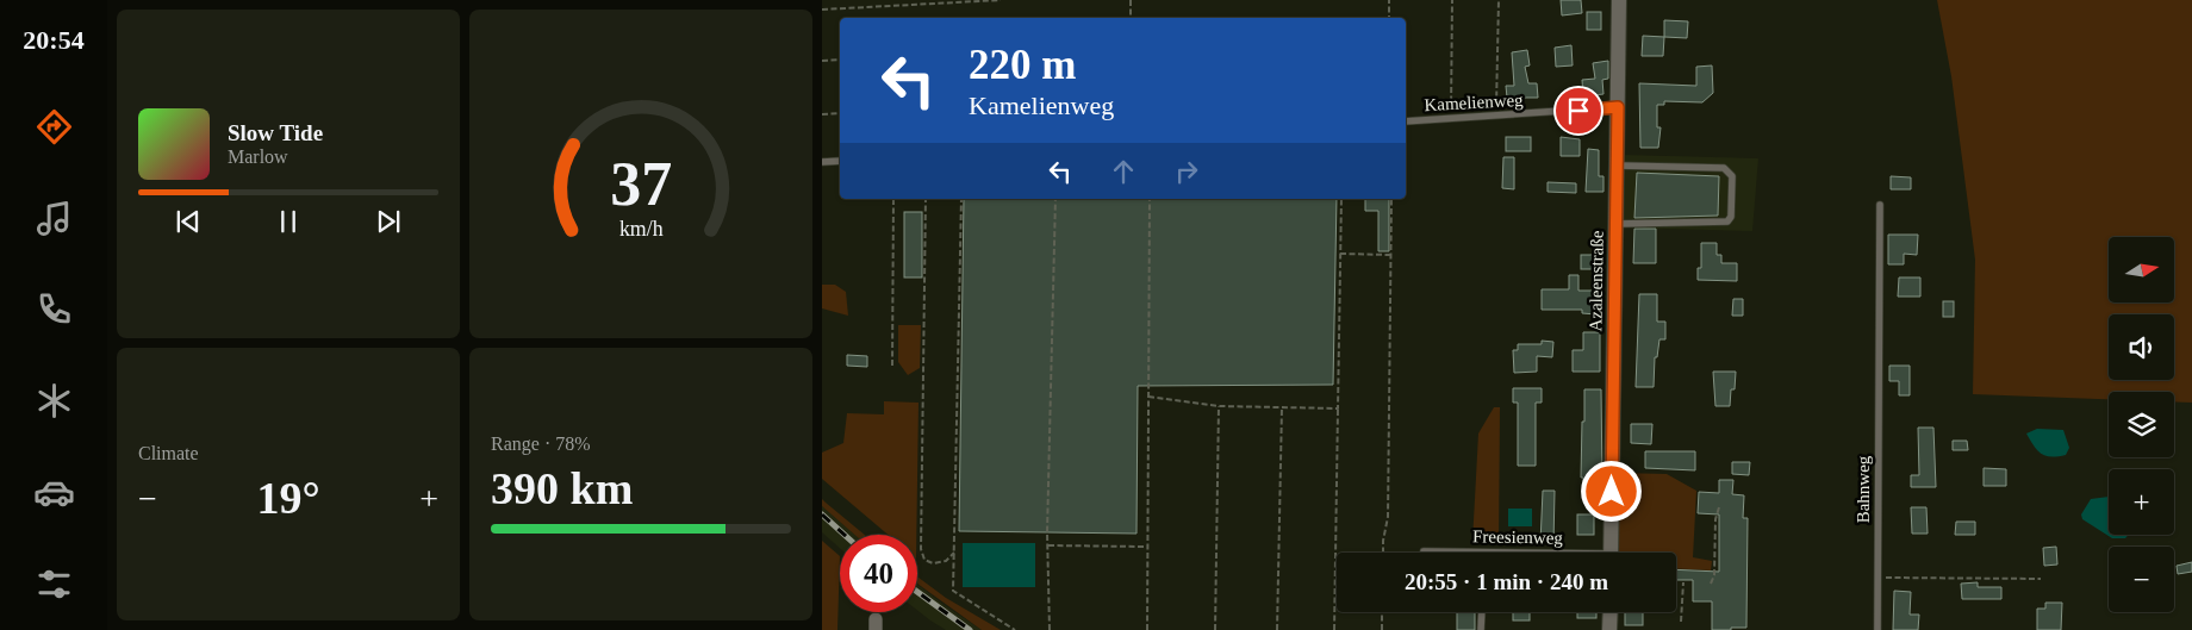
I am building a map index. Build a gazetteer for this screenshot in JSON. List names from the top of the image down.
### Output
{
  "streets": {
    "street": ["Azaleenstraße"],
    "lane": ["Kamelienweg", "Bahnweg", "Freesienweg"]
  },
  "crossings": [
    ["Kamelienweg", "Azaleenstraße"]
  ],
  "north": "right",
  "page": {
    "tabs": "20:54",
    "turn": ["220 m", "Kamelienweg"],
    "song": ["Slow Tide", "Marlow"],
    "map_buttons": ["+", "−"],
    "tile": [
      "Climate",
      ["Range · 78%", "390 km"]
    ],
    "heat": ["−", "19°", "+"],
    "limit": "40",
    "trip": "20:55 · 1 min · 240 m",
    "gauge": ["37", "km/h"]
  }
}
